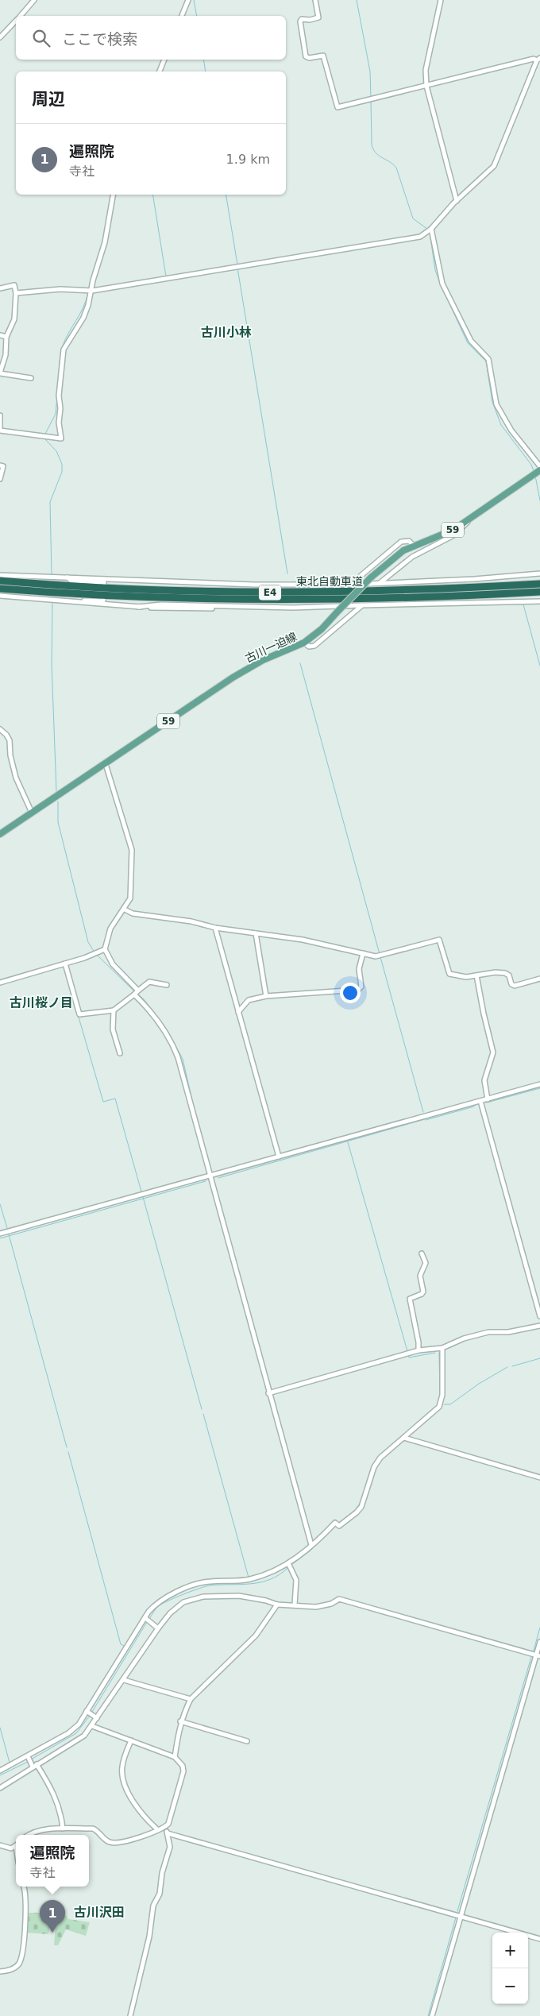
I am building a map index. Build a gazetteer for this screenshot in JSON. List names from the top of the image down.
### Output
{
  "streets": {
    "highway": ["東北自動車道", "E4"],
    "main road": ["59", "古川一迫線"]
  },
  "districts": ["古川小林", "古川桜ノ目", "古川沢田"],
  "page": {
    "search": "ここで検索",
    "heading": "周辺",
    "list": [
      {
        "mark": "1",
        "name": "遍照院",
        "note": "寺社",
        "value": "1.9 km"
      }
    ],
    "popup": ["遍照院", "寺社"],
    "pins": "1",
    "map_buttons": ["+", "−"]
  }
}
